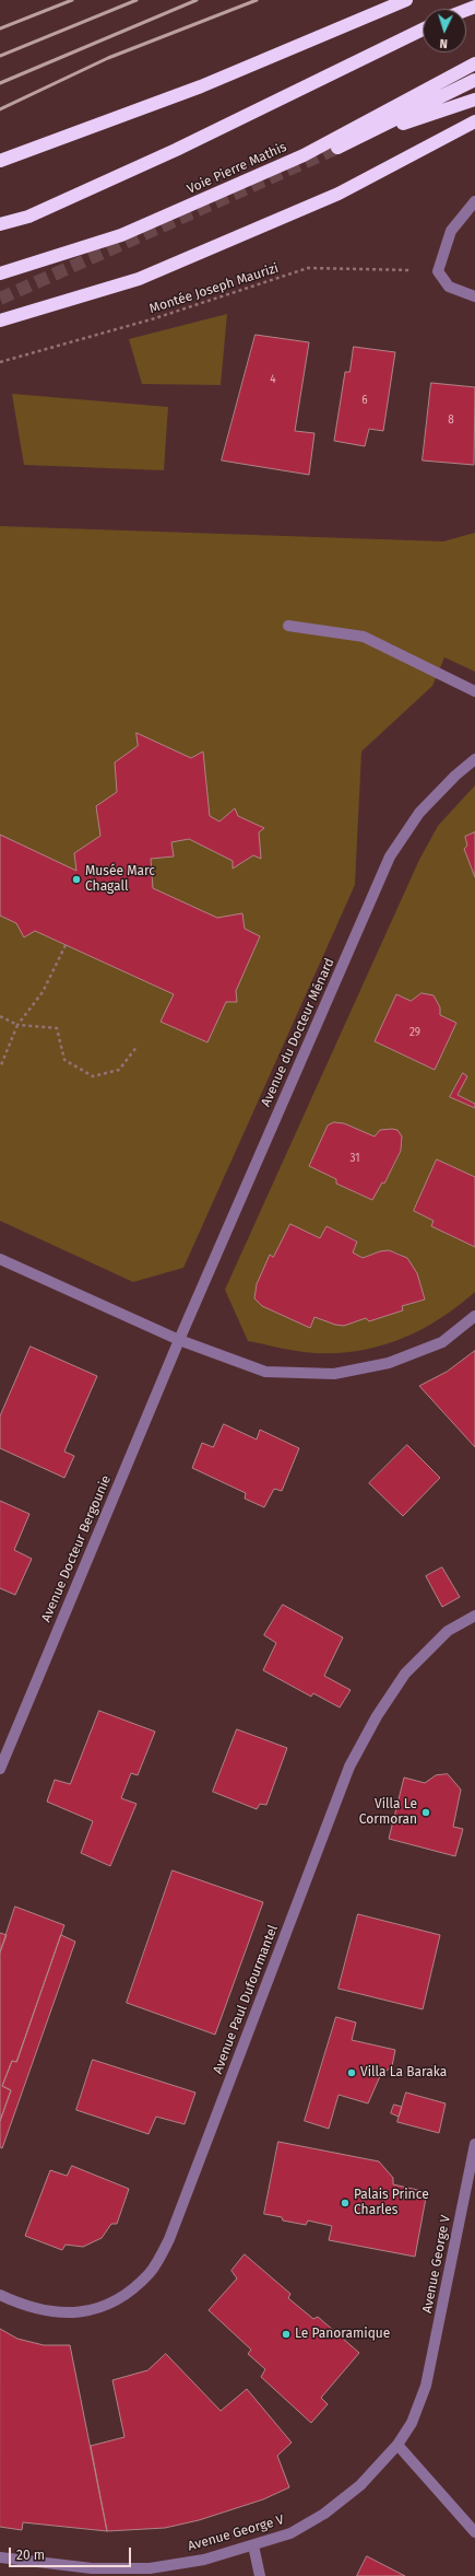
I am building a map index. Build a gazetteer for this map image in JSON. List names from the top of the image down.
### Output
{
  "streets": {
    "highway": ["Voie Pierre Mathis"],
    "street": [
      "Avenue du Docteur Ménard",
      "Avenue Docteur Bergounie",
      "Avenue Paul Dufourmantel",
      "Avenue George V"
    ],
    "path": ["Montée Joseph Maurizi"]
  },
  "crossings": [
    ["Avenue du Docteur Ménard", "Avenue Docteur Bergounie"]
  ],
  "places": [
    "Musée Marc Chagall",
    "Villa Le Cormoran",
    "Villa La Baraka",
    "Palais Prince Charles",
    "Le Panoramique"
  ],
  "house_numbers": [
    "4",
    "6",
    "8",
    "29",
    "31"
  ],
  "scale_bar": "20 m",
  "north": "bottom"
}
